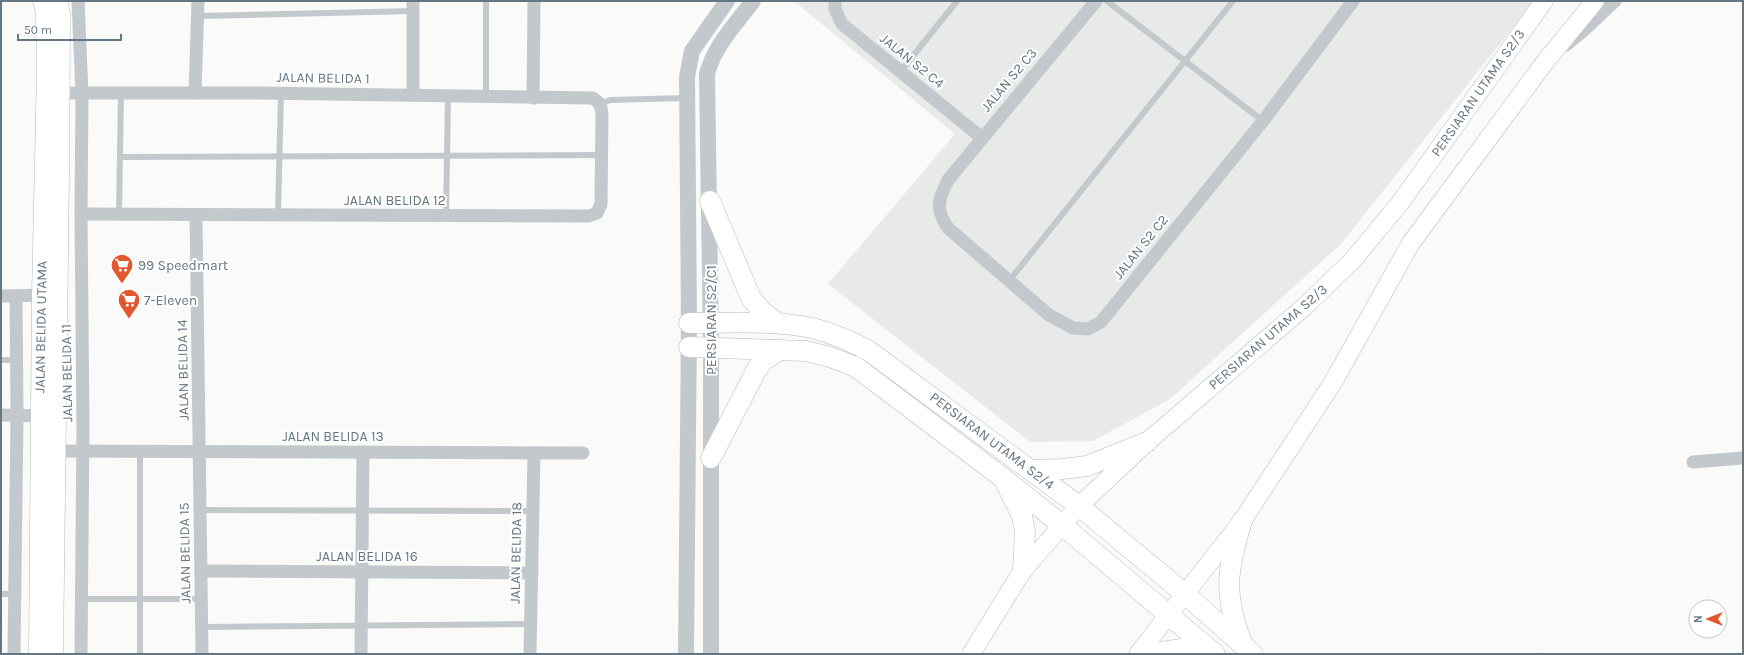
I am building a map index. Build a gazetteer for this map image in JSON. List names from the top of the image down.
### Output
{
  "streets": {
    "main road": ["PERSIARAN UTAMA S2/3", "JALAN BELIDA UTAMA", "PERSIARAN UTAMA S2/4"],
    "street": [
      "JALAN S2 C4",
      "JALAN BELIDA 1",
      "JALAN S2 C3",
      "JALAN BELIDA 12",
      "JALAN S2 C2",
      "PERSIARAN S2/C1",
      "JALAN BELIDA 14",
      "JALAN BELIDA 11",
      "JALAN BELIDA 13",
      "JALAN BELIDA 15",
      "JALAN BELIDA 18",
      "JALAN BELIDA 16"
    ]
  },
  "crossings": [
    ["JALAN S2 C4", "JALAN S2 C3"],
    ["JALAN BELIDA 1", "JALAN BELIDA 12"],
    ["JALAN BELIDA 1", "JALAN BELIDA UTAMA"],
    ["JALAN BELIDA 1", "JALAN BELIDA 11"],
    ["JALAN S2 C3", "JALAN S2 C2"],
    ["PERSIARAN UTAMA S2/3", "PERSIARAN UTAMA S2/4"],
    ["JALAN BELIDA 12", "JALAN BELIDA 14"],
    ["JALAN BELIDA 12", "JALAN BELIDA 11"],
    ["PERSIARAN S2/C1", "PERSIARAN UTAMA S2/4"],
    ["JALAN BELIDA UTAMA", "JALAN BELIDA 13"],
    ["JALAN BELIDA 14", "JALAN BELIDA 13"],
    ["JALAN BELIDA 14", "JALAN BELIDA 15"],
    ["JALAN BELIDA 11", "JALAN BELIDA 13"],
    ["JALAN BELIDA 13", "JALAN BELIDA 15"],
    ["JALAN BELIDA 13", "JALAN BELIDA 18"],
    ["JALAN BELIDA 15", "JALAN BELIDA 16"],
    ["JALAN BELIDA 18", "JALAN BELIDA 16"]
  ],
  "places": {
    "supermarket": ["99 Speedmart", "7-Eleven"]
  },
  "scale_bar": "50 m",
  "north": "left"
}
